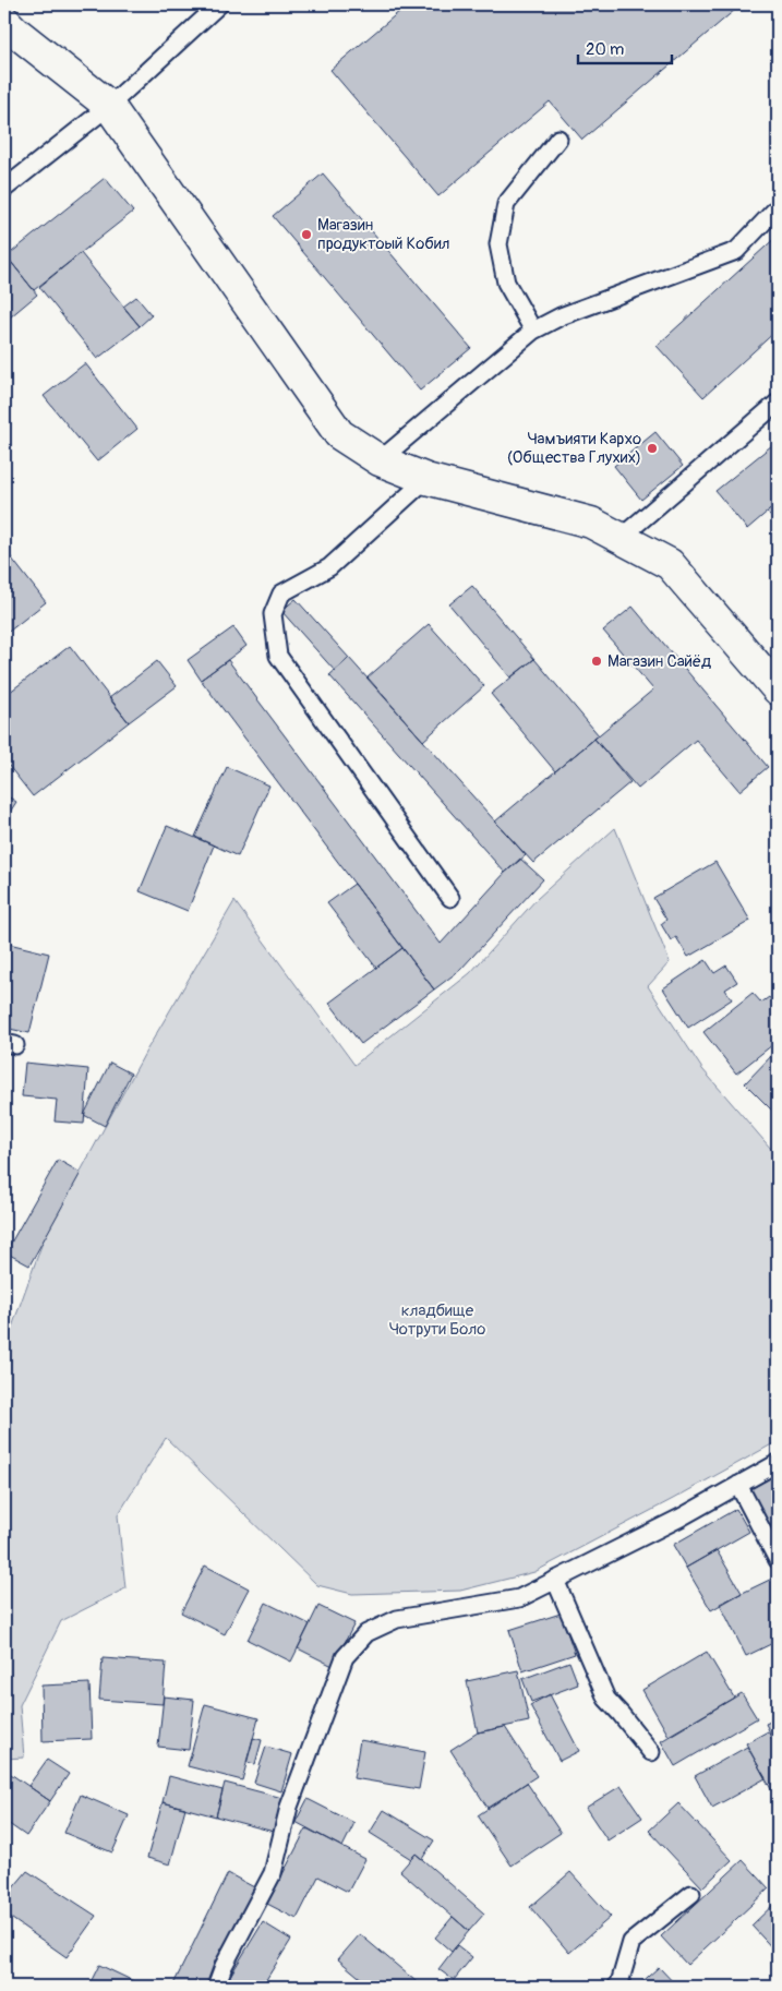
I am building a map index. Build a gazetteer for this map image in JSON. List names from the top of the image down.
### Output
{
  "parks": ["кладбище Чотрути Боло"],
  "places": ["Магазин продуктоый Кобил", "Чамъияти Кархо (Общества Глухих)", "Магазин Сайёд"],
  "scale_bar": "20 m"
}
